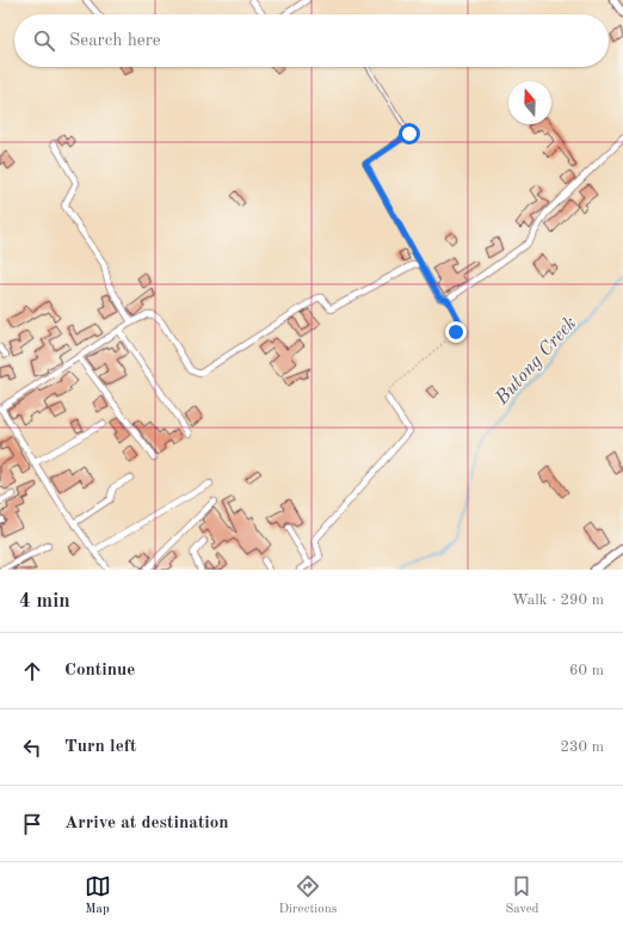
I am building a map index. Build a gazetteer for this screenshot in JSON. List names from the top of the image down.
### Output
{
  "water": ["Butong Creek"],
  "north": "top",
  "page": {
    "search": "Search here",
    "heading": ["4 min", "Walk · 290 m"],
    "list": [
      ["Continue", "60 m"],
      ["Turn left", "230 m"],
      "Arrive at destination"
    ],
    "nav": ["Map", "Directions", "Saved"]
  }
}
